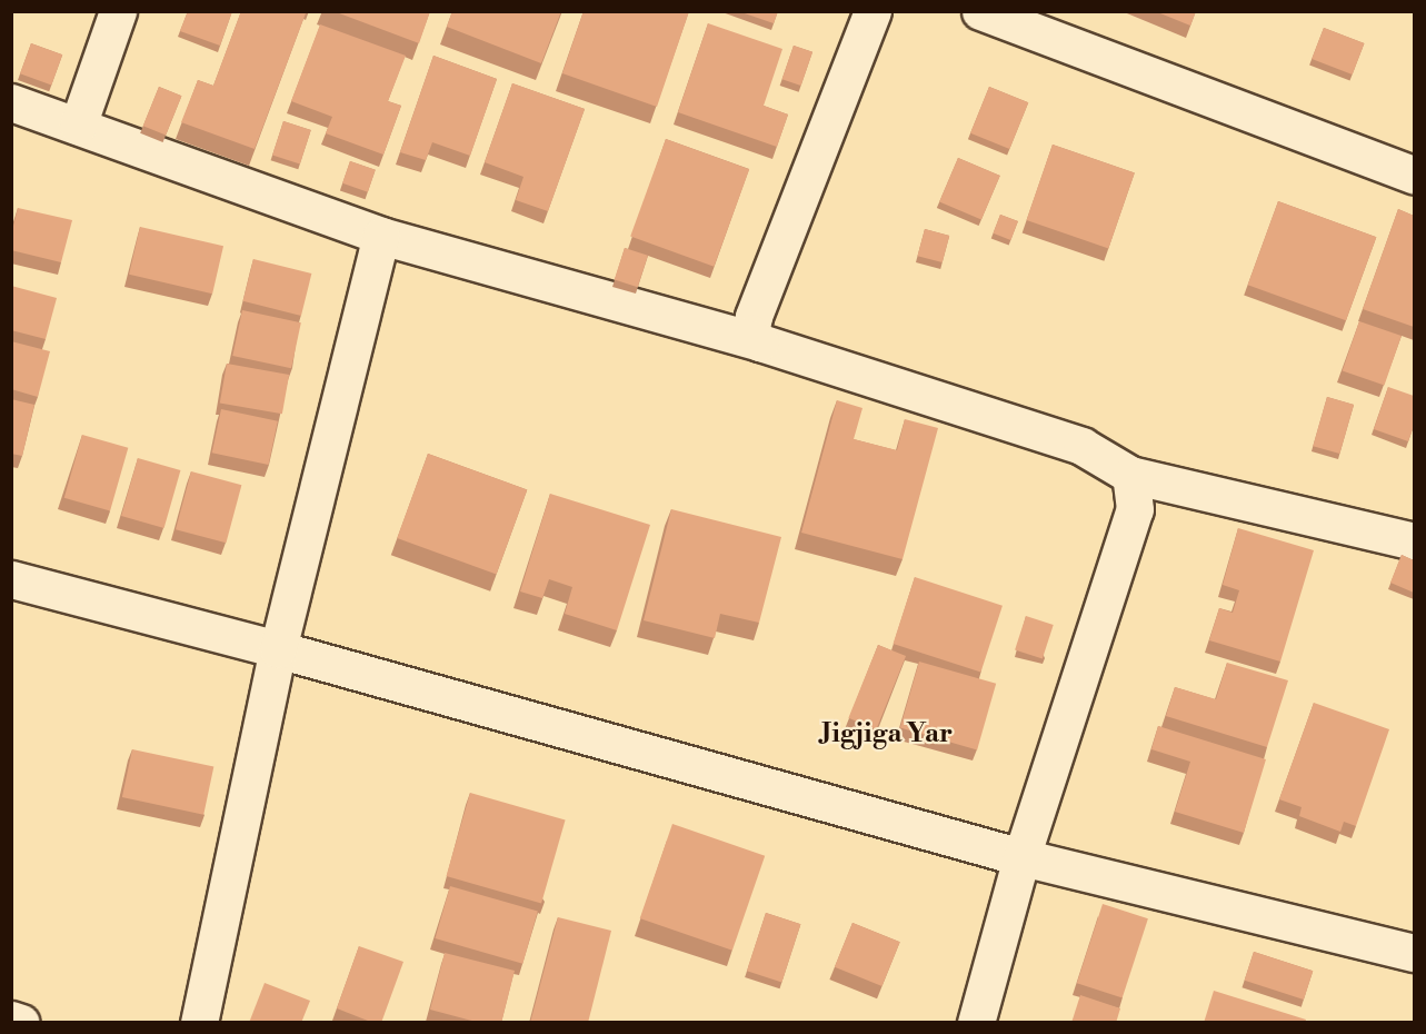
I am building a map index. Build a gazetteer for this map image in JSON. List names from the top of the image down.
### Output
{
  "districts": ["Jigjiga Yar"]
}
